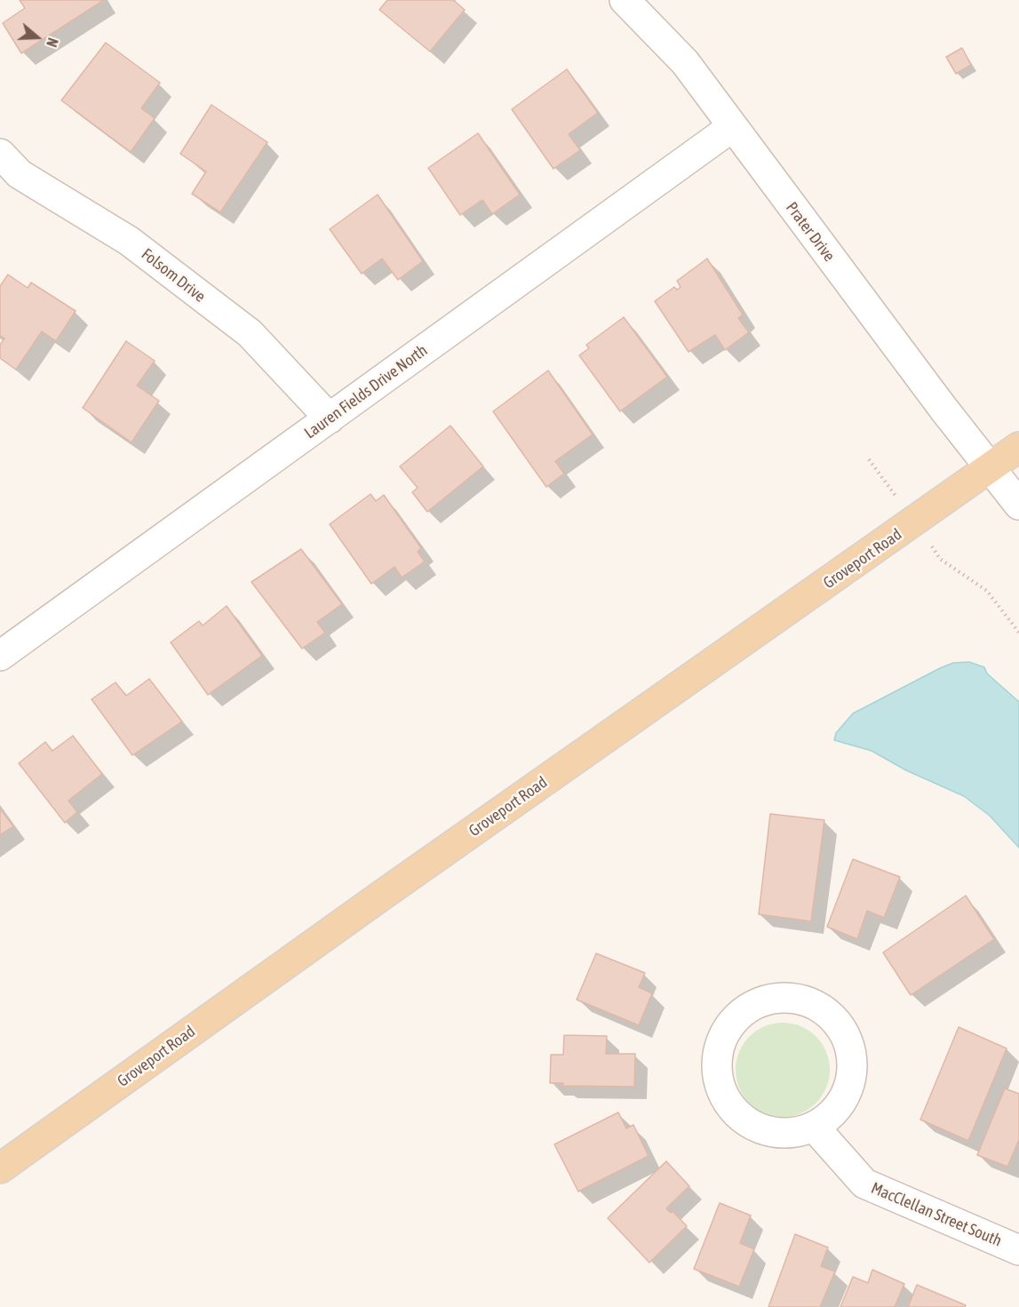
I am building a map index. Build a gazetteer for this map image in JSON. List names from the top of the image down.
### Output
{
  "streets": {
    "main road": ["Groveport Road"],
    "street": [
      "Prater Drive",
      "Folsom Drive",
      "Lauren Fields Drive North",
      "MacClellan Street South"
    ]
  },
  "crossings": [
    ["Prater Drive", "Lauren Fields Drive North"],
    ["Prater Drive", "Groveport Road"],
    ["Folsom Drive", "Lauren Fields Drive North"]
  ],
  "north": "right"
}
